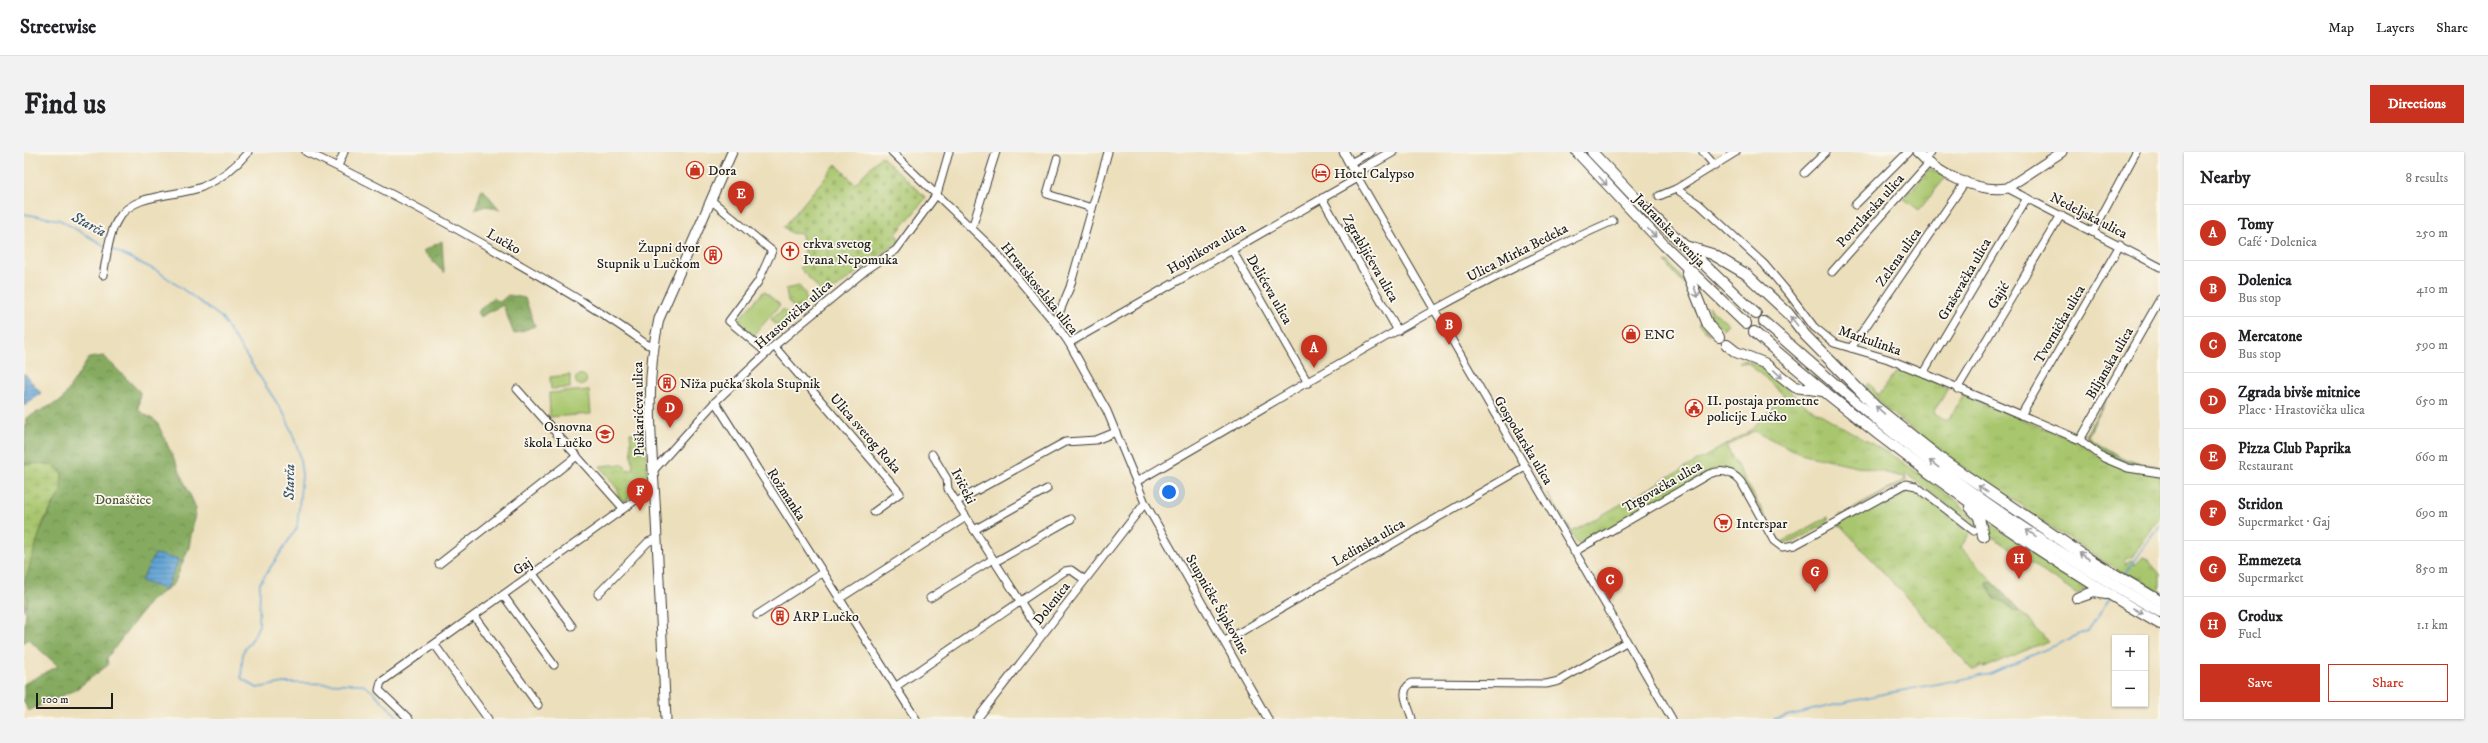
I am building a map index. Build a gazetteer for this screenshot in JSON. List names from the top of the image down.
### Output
{
  "streets": {
    "highway": ["Jadranska avenija"],
    "main road": ["Hojnikova ulica", "Puškarićeva ulica"],
    "street": [
      "Povrtlarska ulica",
      "Nedeljska ulica",
      "Lučko",
      "Ulica Mirka Bedeka",
      "Zelena ulica",
      "Zgrabljićeva ulica",
      "Graševačka ulica",
      "Hrvatskoselska ulica",
      "Delićeva ulica",
      "Gajić",
      "Hrastovička ulica",
      "Tvornička ulica",
      "Markulinka",
      "Biljanska ulica",
      "Ulica svetog Roka",
      "Gospodarska ulica",
      "Ivičeki",
      "Trgovačka ulica",
      "Rožmanka",
      "Ledinska ulica",
      "Gaj",
      "Dolenica",
      "Stupničke Šipkovine"
    ]
  },
  "crossings": [
    ["Nedeljska ulica", "Graševačka ulica"],
    ["Nedeljska ulica", "Gajić"],
    ["Nedeljska ulica", "Tvornička ulica"],
    ["Lučko", "Puškarićeva ulica"],
    ["Hojnikova ulica", "Zgrabljićeva ulica"],
    ["Hojnikova ulica", "Hrvatskoselska ulica"],
    ["Hojnikova ulica", "Delićeva ulica"],
    ["Hojnikova ulica", "Gospodarska ulica"],
    ["Ulica Mirka Bedeka", "Gospodarska ulica"],
    ["Zelena ulica", "Markulinka"],
    ["Graševačka ulica", "Markulinka"],
    ["Hrvatskoselska ulica", "Hrastovička ulica"],
    ["Hrvatskoselska ulica", "Dolenica"],
    ["Hrvatskoselska ulica", "Stupničke Šipkovine"],
    ["Gajić", "Markulinka"],
    ["Hrastovička ulica", "Puškarićeva ulica"],
    ["Hrastovička ulica", "Ulica svetog Roka"],
    ["Hrastovička ulica", "Rožmanka"],
    ["Tvornička ulica", "Markulinka"],
    ["Markulinka", "Biljanska ulica"],
    ["Puškarićeva ulica", "Gaj"],
    ["Gospodarska ulica", "Trgovačka ulica"],
    ["Gospodarska ulica", "Ledinska ulica"],
    ["Ivičeki", "Dolenica"],
    ["Ledinska ulica", "Stupničke Šipkovine"],
    ["Dolenica", "Stupničke Šipkovine"]
  ],
  "water": ["Starča"],
  "parks": ["Donaščice"],
  "places": {
    "shop": ["Dora", "ENC"],
    "hotel": ["Hotel Calypso"],
    "church": ["crkva svetog Ivana Nepomuka"],
    "building": ["Župni dvor Stupnik u Lučkom", "Niža pučka škola Stupnik", "ARP Lučko"],
    "public building": ["II. postaja prometne policije Lučko"],
    "school or university": ["Osnovna škola Lučko"],
    "supermarket": ["Interspar"]
  },
  "scale_bar": "100 m",
  "page": {
    "header": "Streetwise",
    "nav": ["Map", "Layers", "Share"],
    "buttons": [
      "Directions",
      ["Save", "Share"]
    ],
    "title": "Find us",
    "heading": ["Nearby", "8 results"],
    "pins": [
      "E",
      "B",
      "A",
      "D",
      "F",
      "H",
      "G",
      "C"
    ],
    "list": [
      {
        "mark": "A",
        "name": "Tomy",
        "note": "Café · Dolenica",
        "value": "250 m"
      },
      {
        "mark": "B",
        "name": "Dolenica",
        "note": "Bus stop",
        "value": "410 m"
      },
      {
        "mark": "C",
        "name": "Mercatone",
        "note": "Bus stop",
        "value": "590 m"
      },
      {
        "mark": "D",
        "name": "Zgrada bivše mitnice",
        "note": "Place · Hrastovička ulica",
        "value": "650 m"
      },
      {
        "mark": "E",
        "name": "Pizza Club Paprika",
        "note": "Restaurant",
        "value": "660 m"
      },
      {
        "mark": "F",
        "name": "Stridon",
        "note": "Supermarket · Gaj",
        "value": "690 m"
      },
      {
        "mark": "G",
        "name": "Emmezeta",
        "note": "Supermarket",
        "value": "850 m"
      },
      {
        "mark": "H",
        "name": "Crodux",
        "note": "Fuel",
        "value": "1.1 km"
      }
    ],
    "map_buttons": ["+", "−"],
    "scale": "100 m"
  }
}
